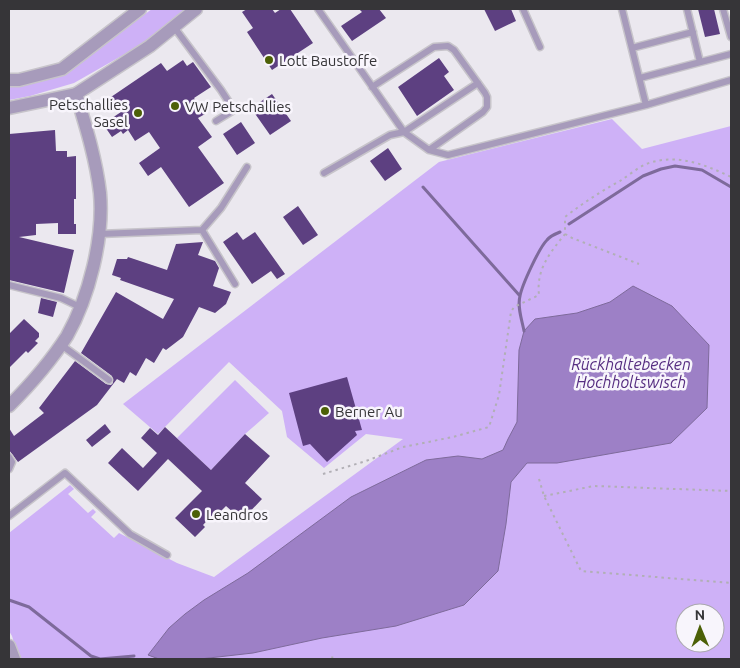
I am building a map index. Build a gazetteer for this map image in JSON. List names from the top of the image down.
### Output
{
  "water": ["Rückhaltebecken Hochholtswisch"],
  "places": [
    "Lott Baustoffe",
    "VW Petschallies",
    "Petschallies Sasel",
    "Berner Au",
    "Leandros"
  ],
  "north": "top"
}
